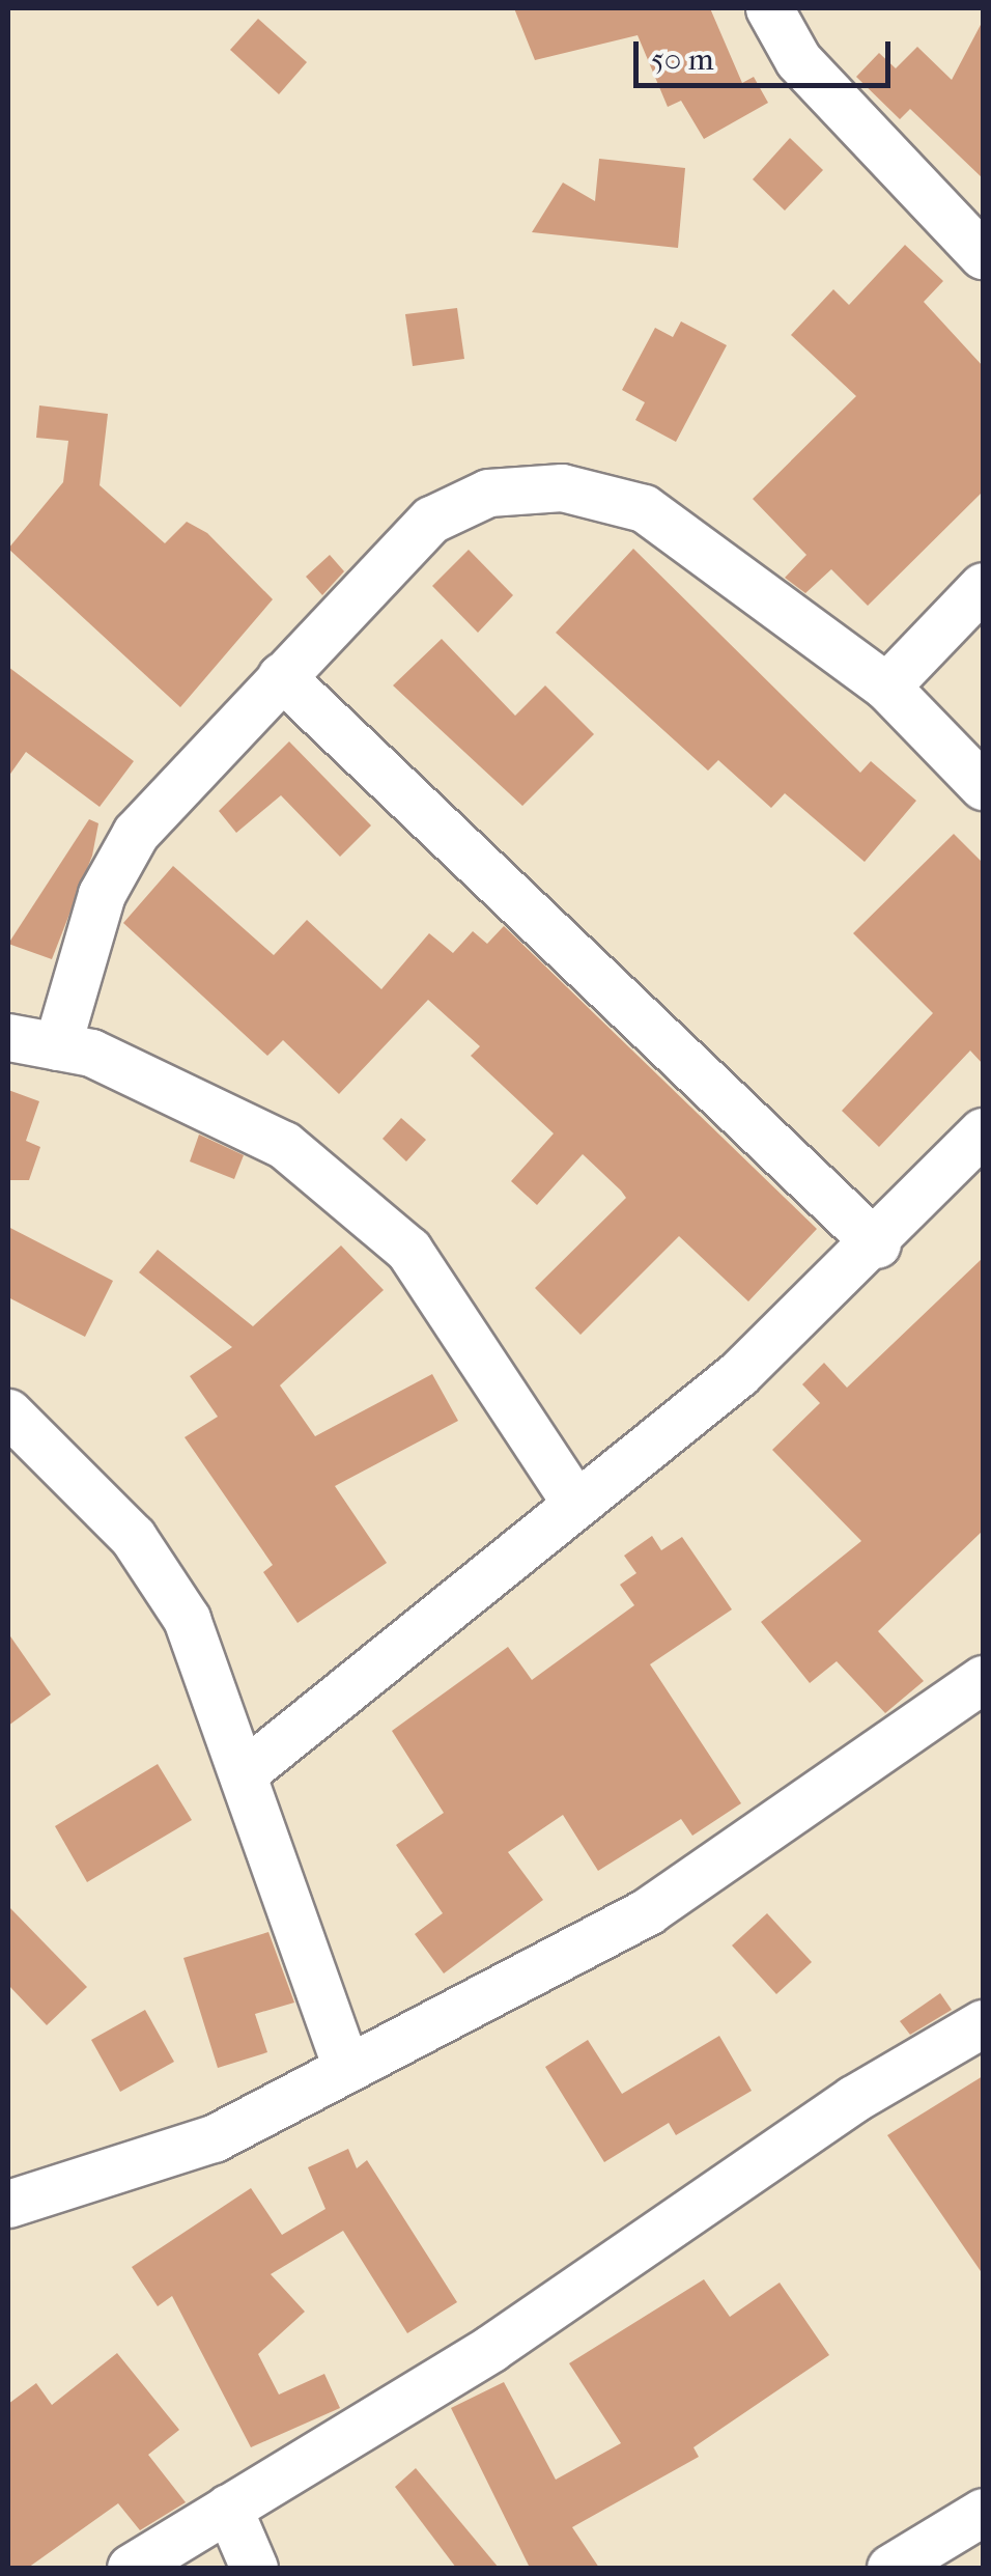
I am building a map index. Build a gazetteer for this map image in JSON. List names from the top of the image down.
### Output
{
  "scale_bar": "50 m"
}
